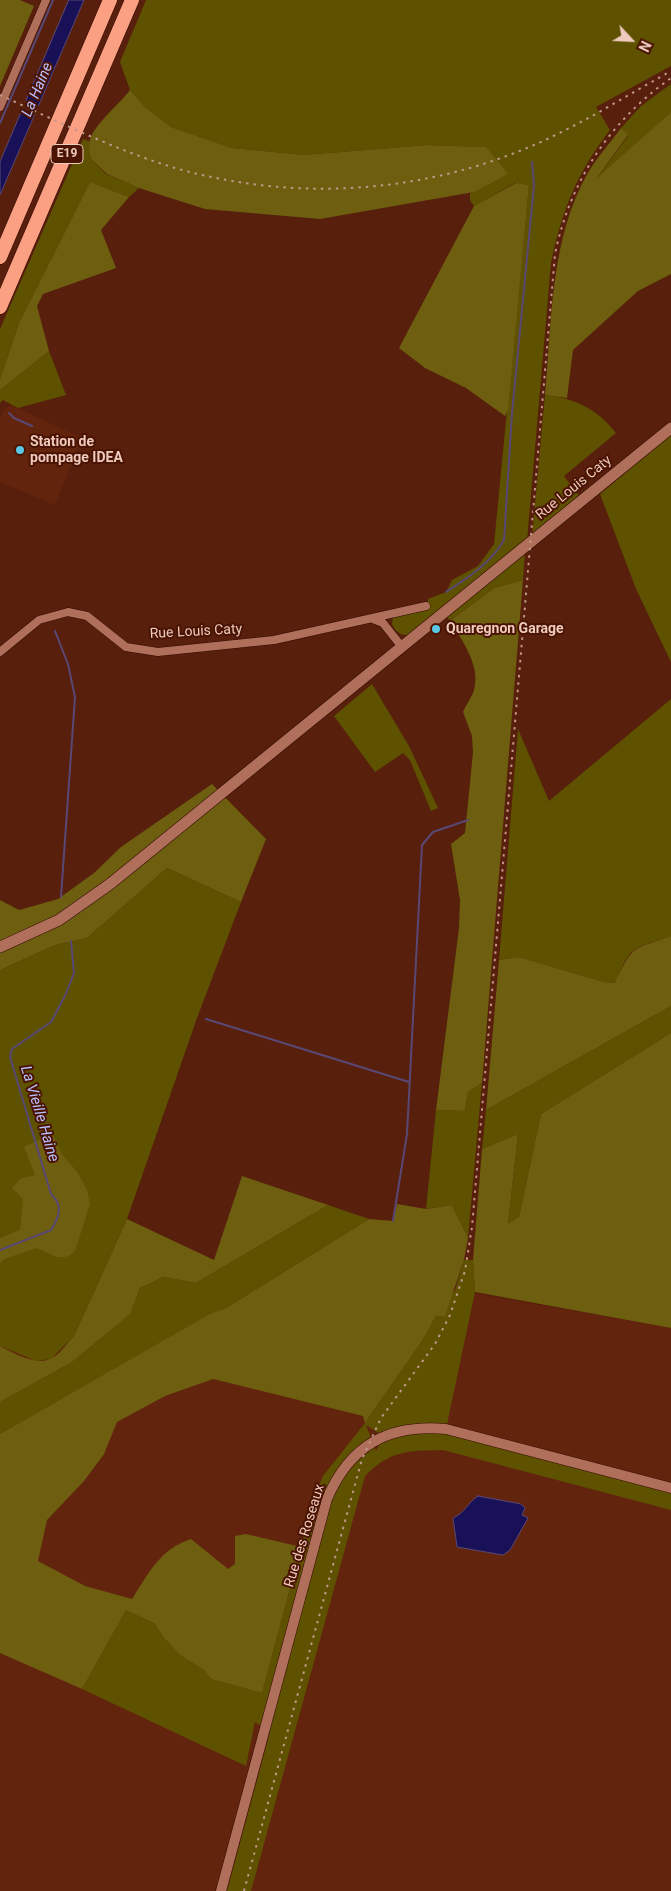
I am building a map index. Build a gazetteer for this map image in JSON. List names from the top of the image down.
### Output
{
  "streets": {
    "highway": ["E19"],
    "main road": ["Rue Louis Caty"],
    "street": ["Rue des Roseaux"]
  },
  "water": ["La Haine", "La Vieille Haine"],
  "places": ["Station de pompage IDEA", "Quaregnon Garage"],
  "north": "bottom right"
}
